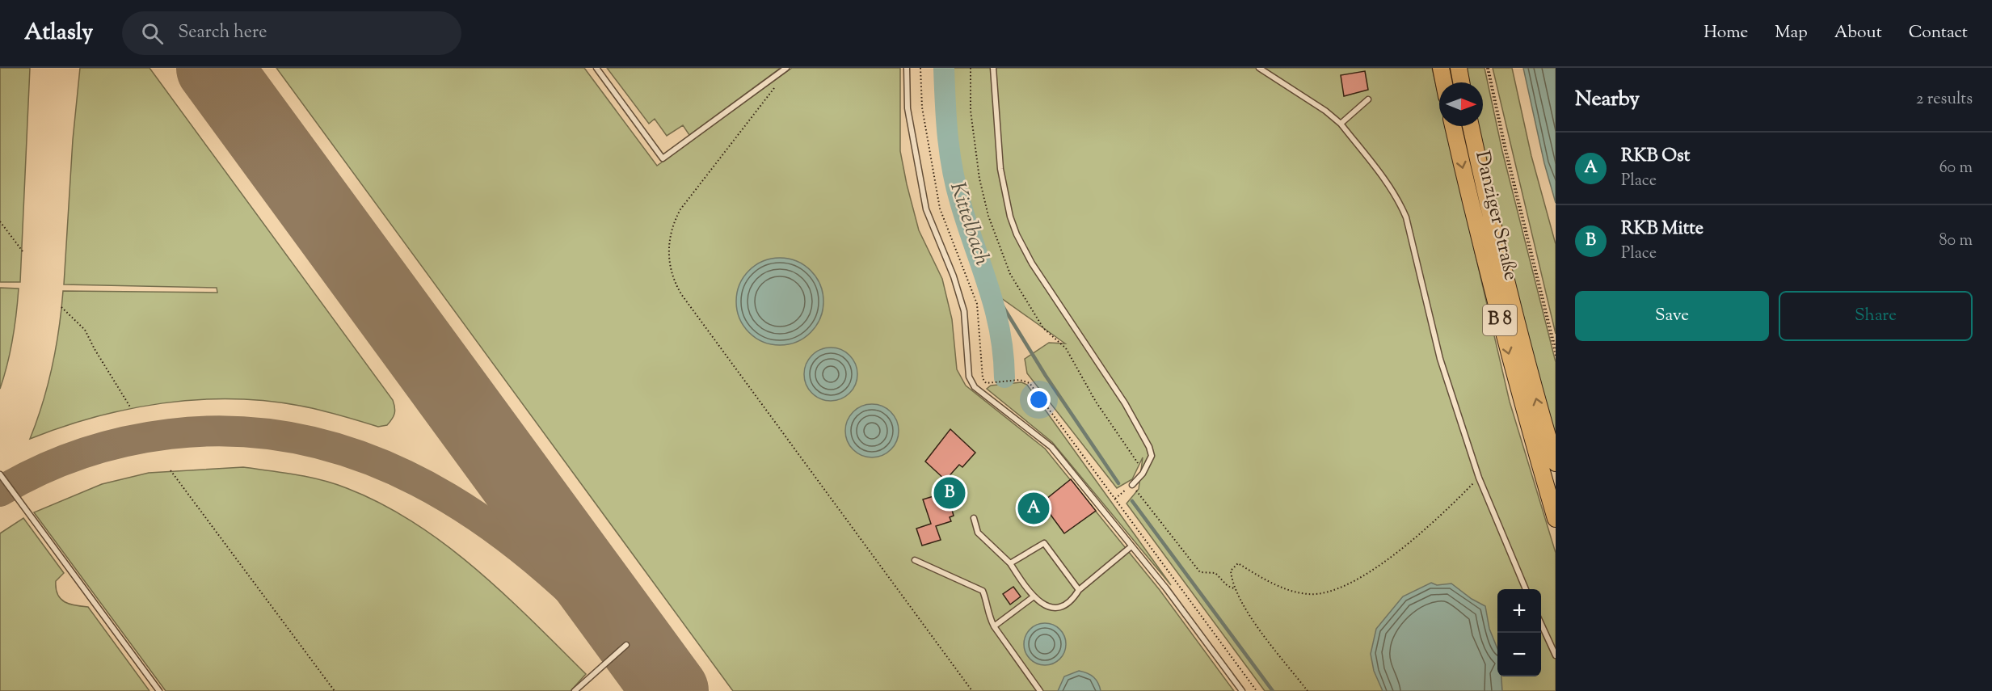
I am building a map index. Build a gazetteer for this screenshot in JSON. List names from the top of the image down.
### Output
{
  "streets": {
    "highway": ["Danziger Straße", "B 8"]
  },
  "water": ["Kittelbach"],
  "north": "right",
  "page": {
    "header": "Atlasly",
    "search": "Search here",
    "nav": [
      "Home",
      "Map",
      "About",
      "Contact"
    ],
    "heading": ["Nearby", "2 results"],
    "list": [
      {
        "mark": "A",
        "name": "RKB Ost",
        "note": "Place",
        "value": "60 m"
      },
      {
        "mark": "B",
        "name": "RKB Mitte",
        "note": "Place",
        "value": "80 m"
      }
    ],
    "buttons": ["Save", "Share"],
    "pins": ["B", "A"],
    "map_buttons": ["+", "−"]
  }
}
